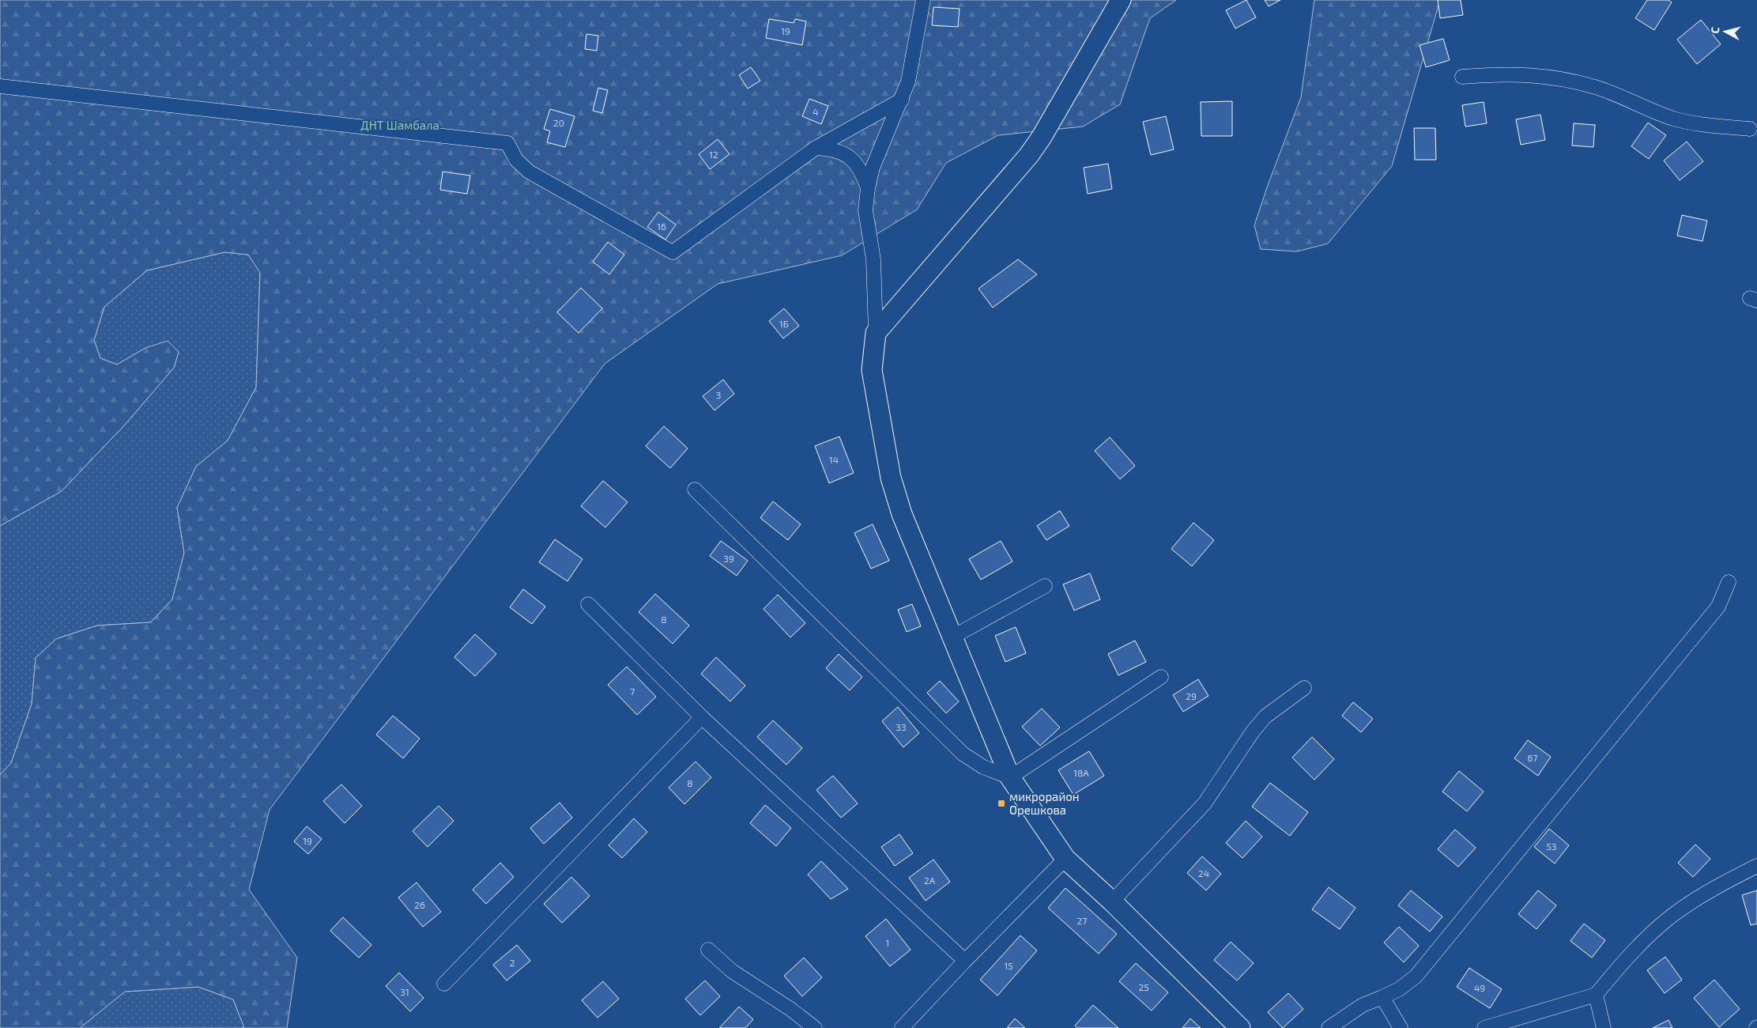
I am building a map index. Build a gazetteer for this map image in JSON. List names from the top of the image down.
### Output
{
  "parks": ["ДНТ Шамбала"],
  "places": {
    "transit": ["микрорайон Орешкова"]
  },
  "house_numbers": [
    "19",
    "4",
    "20",
    "12",
    "16",
    "1Б",
    "3",
    "14",
    "39",
    "8",
    "7",
    "29",
    "33",
    "67",
    "18А",
    "8",
    "19",
    "53",
    "24",
    "2А",
    "26",
    "27",
    "1",
    "2",
    "15",
    "25",
    "49",
    "31"
  ],
  "north": "left"
}
